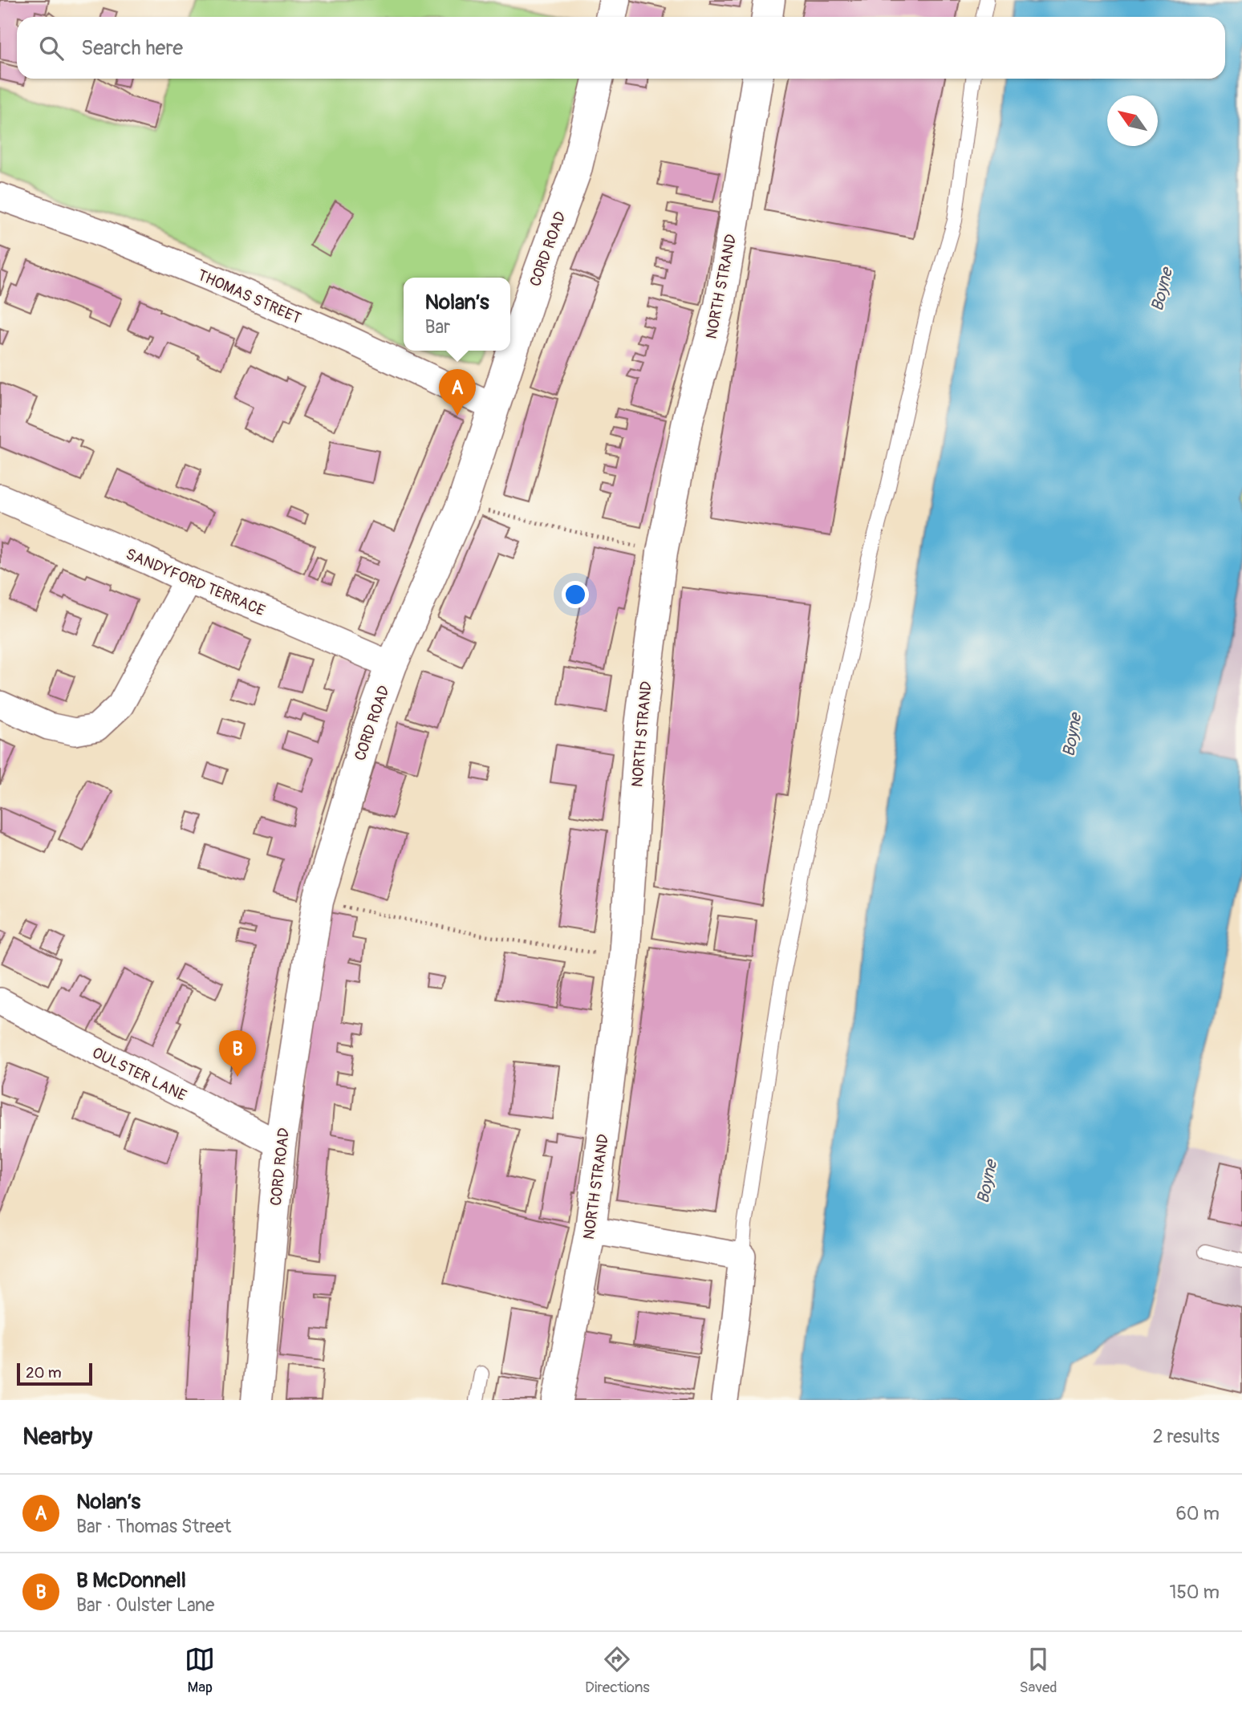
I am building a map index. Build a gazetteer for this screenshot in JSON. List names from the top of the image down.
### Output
{
  "streets": {
    "street": [
      "CORD ROAD",
      "NORTH STRAND",
      "THOMAS STREET",
      "SANDYFORD TERRACE",
      "OULSTER LANE"
    ]
  },
  "crossings": [
    ["CORD ROAD", "THOMAS STREET"],
    ["CORD ROAD", "SANDYFORD TERRACE"],
    ["CORD ROAD", "OULSTER LANE"]
  ],
  "water": ["Boyne"],
  "scale_bar": "20 m",
  "north": "top left",
  "page": {
    "search": "Search here",
    "popup": ["Nolan’s", "Bar"],
    "pins": ["A", "B"],
    "scale": "20 m",
    "heading": ["Nearby", "2 results"],
    "list": [
      {
        "mark": "A",
        "name": "Nolan’s",
        "note": "Bar · Thomas Street",
        "value": "60 m"
      },
      {
        "mark": "B",
        "name": "B McDonnell",
        "note": "Bar · Oulster Lane",
        "value": "150 m"
      }
    ],
    "nav": ["Map", "Directions", "Saved"]
  }
}
